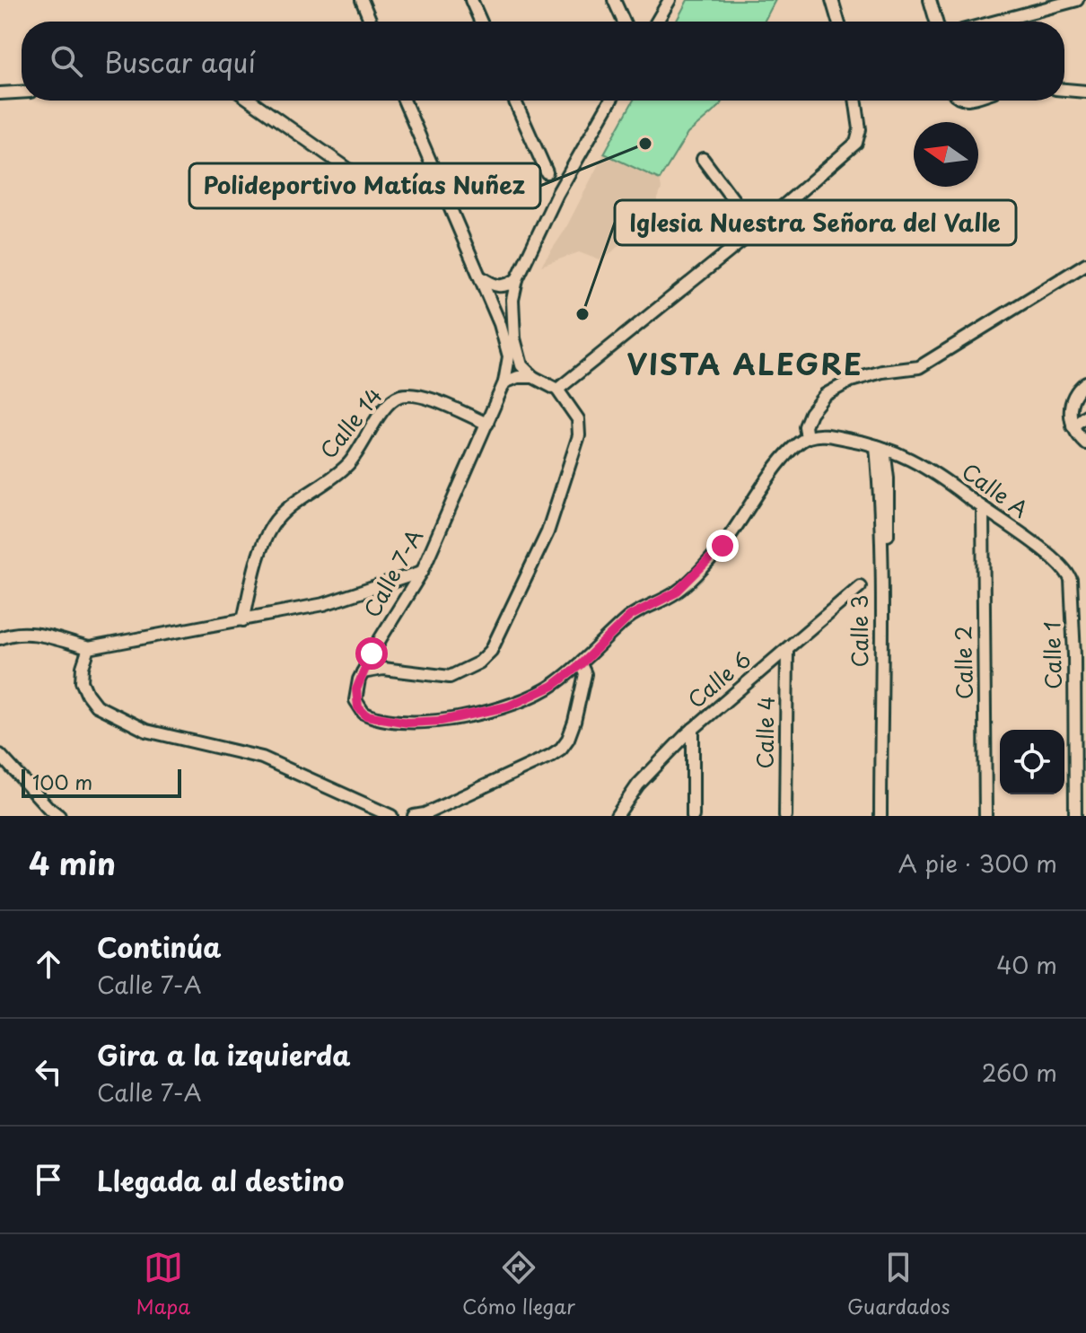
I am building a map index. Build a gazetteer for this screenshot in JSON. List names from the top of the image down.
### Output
{
  "streets": {
    "street": [
      "Calle 14",
      "Calle A",
      "Calle 7-A",
      "Calle 3",
      "Calle 1",
      "Calle 2",
      "Calle 6",
      "Calle 4"
    ]
  },
  "crossings": [
    ["Calle 14", "Calle 7-A"],
    ["Calle A", "Calle 3"],
    ["Calle A", "Calle 1"],
    ["Calle A", "Calle 2"],
    ["Calle 6", "Calle 4"]
  ],
  "districts": ["VISTA ALEGRE"],
  "places": ["Polideportivo Matías Nuñez", "Iglesia Nuestra Señora del Valle"],
  "scale_bar": "100 m",
  "north": "left",
  "page": {
    "search": "Buscar aquí",
    "scale": "100 m",
    "heading": ["4 min", "A pie · 300 m"],
    "list": [
      ["Continúa", "Calle 7-A", "40 m"],
      ["Gira a la izquierda", "Calle 7-A", "260 m"],
      "Llegada al destino"
    ],
    "nav": ["Mapa", "Cómo llegar", "Guardados"]
  }
}
